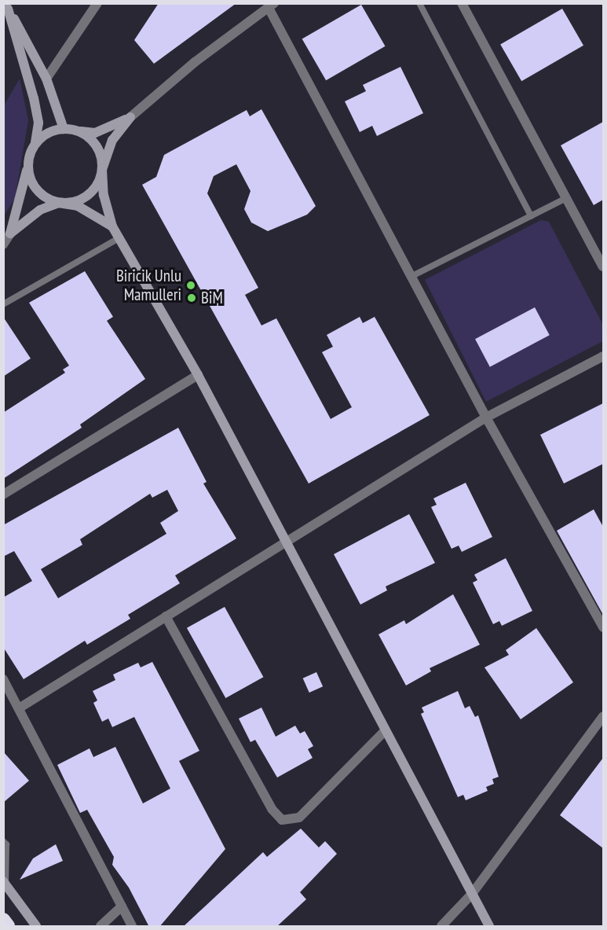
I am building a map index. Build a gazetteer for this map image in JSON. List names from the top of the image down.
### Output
{
  "places": ["Biricik Unlu Mamulleri", "BiM"]
}
